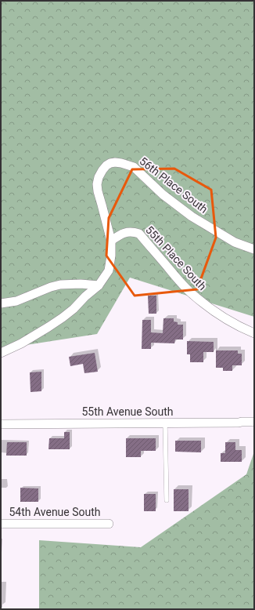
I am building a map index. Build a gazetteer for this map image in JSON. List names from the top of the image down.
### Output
{
  "streets": {
    "street": [
      "56th Place South",
      "55th Place South",
      "55th Avenue South",
      "54th Avenue South"
    ]
  },
  "crossings": [
    ["56th Place South", "55th Place South"]
  ]
}
